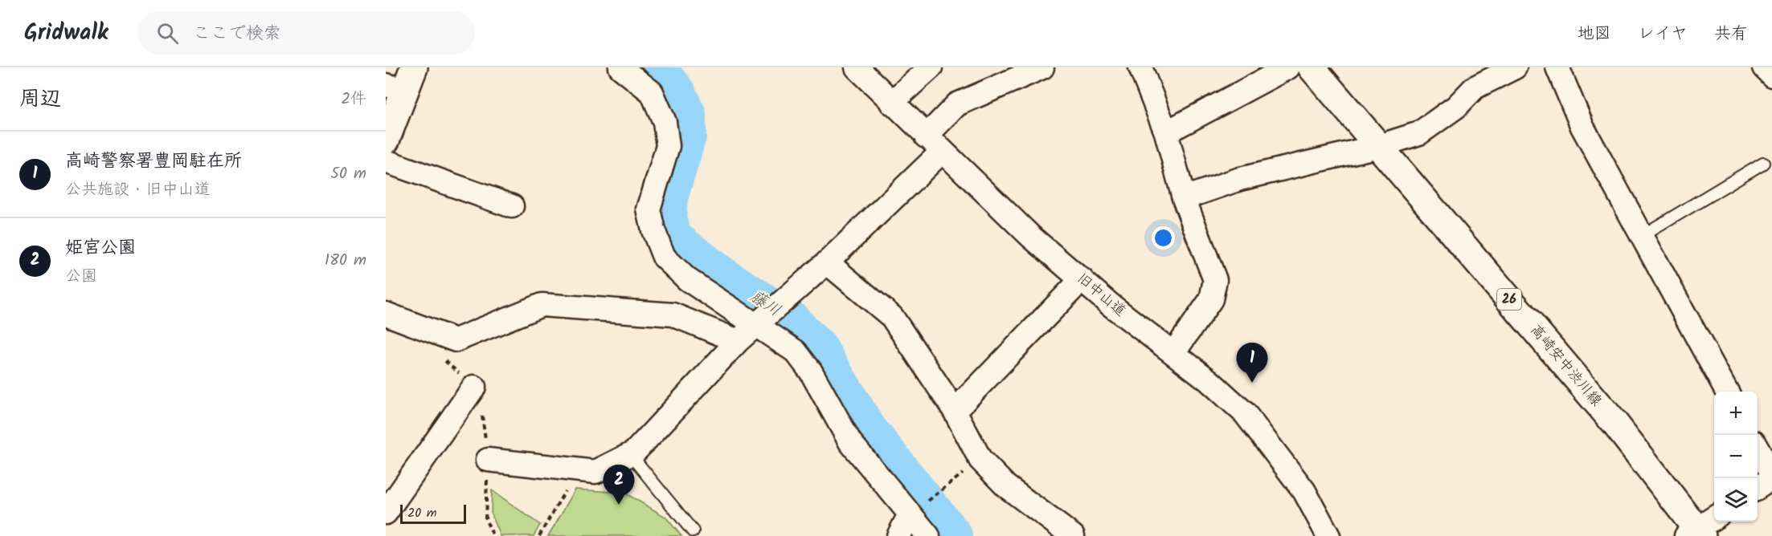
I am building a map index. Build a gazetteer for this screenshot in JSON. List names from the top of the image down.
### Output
{
  "streets": {
    "main road": ["26", "高崎安中渋川線"],
    "street": ["旧中山道"]
  },
  "water": ["藤川"],
  "scale_bar": "20 m",
  "page": {
    "header": "Gridwalk",
    "search": "ここで検索",
    "nav": ["地図", "レイヤ", "共有"],
    "heading": ["周辺", "2件"],
    "list": [
      {
        "mark": "1",
        "name": "高崎警察署豊岡駐在所",
        "note": "公共施設 · 旧中山道",
        "value": "50 m"
      },
      {
        "mark": "2",
        "name": "姫宮公園",
        "note": "公園",
        "value": "180 m"
      }
    ],
    "pins": ["1", "2"],
    "map_buttons": ["+", "−"],
    "scale": "20 m"
  }
}
